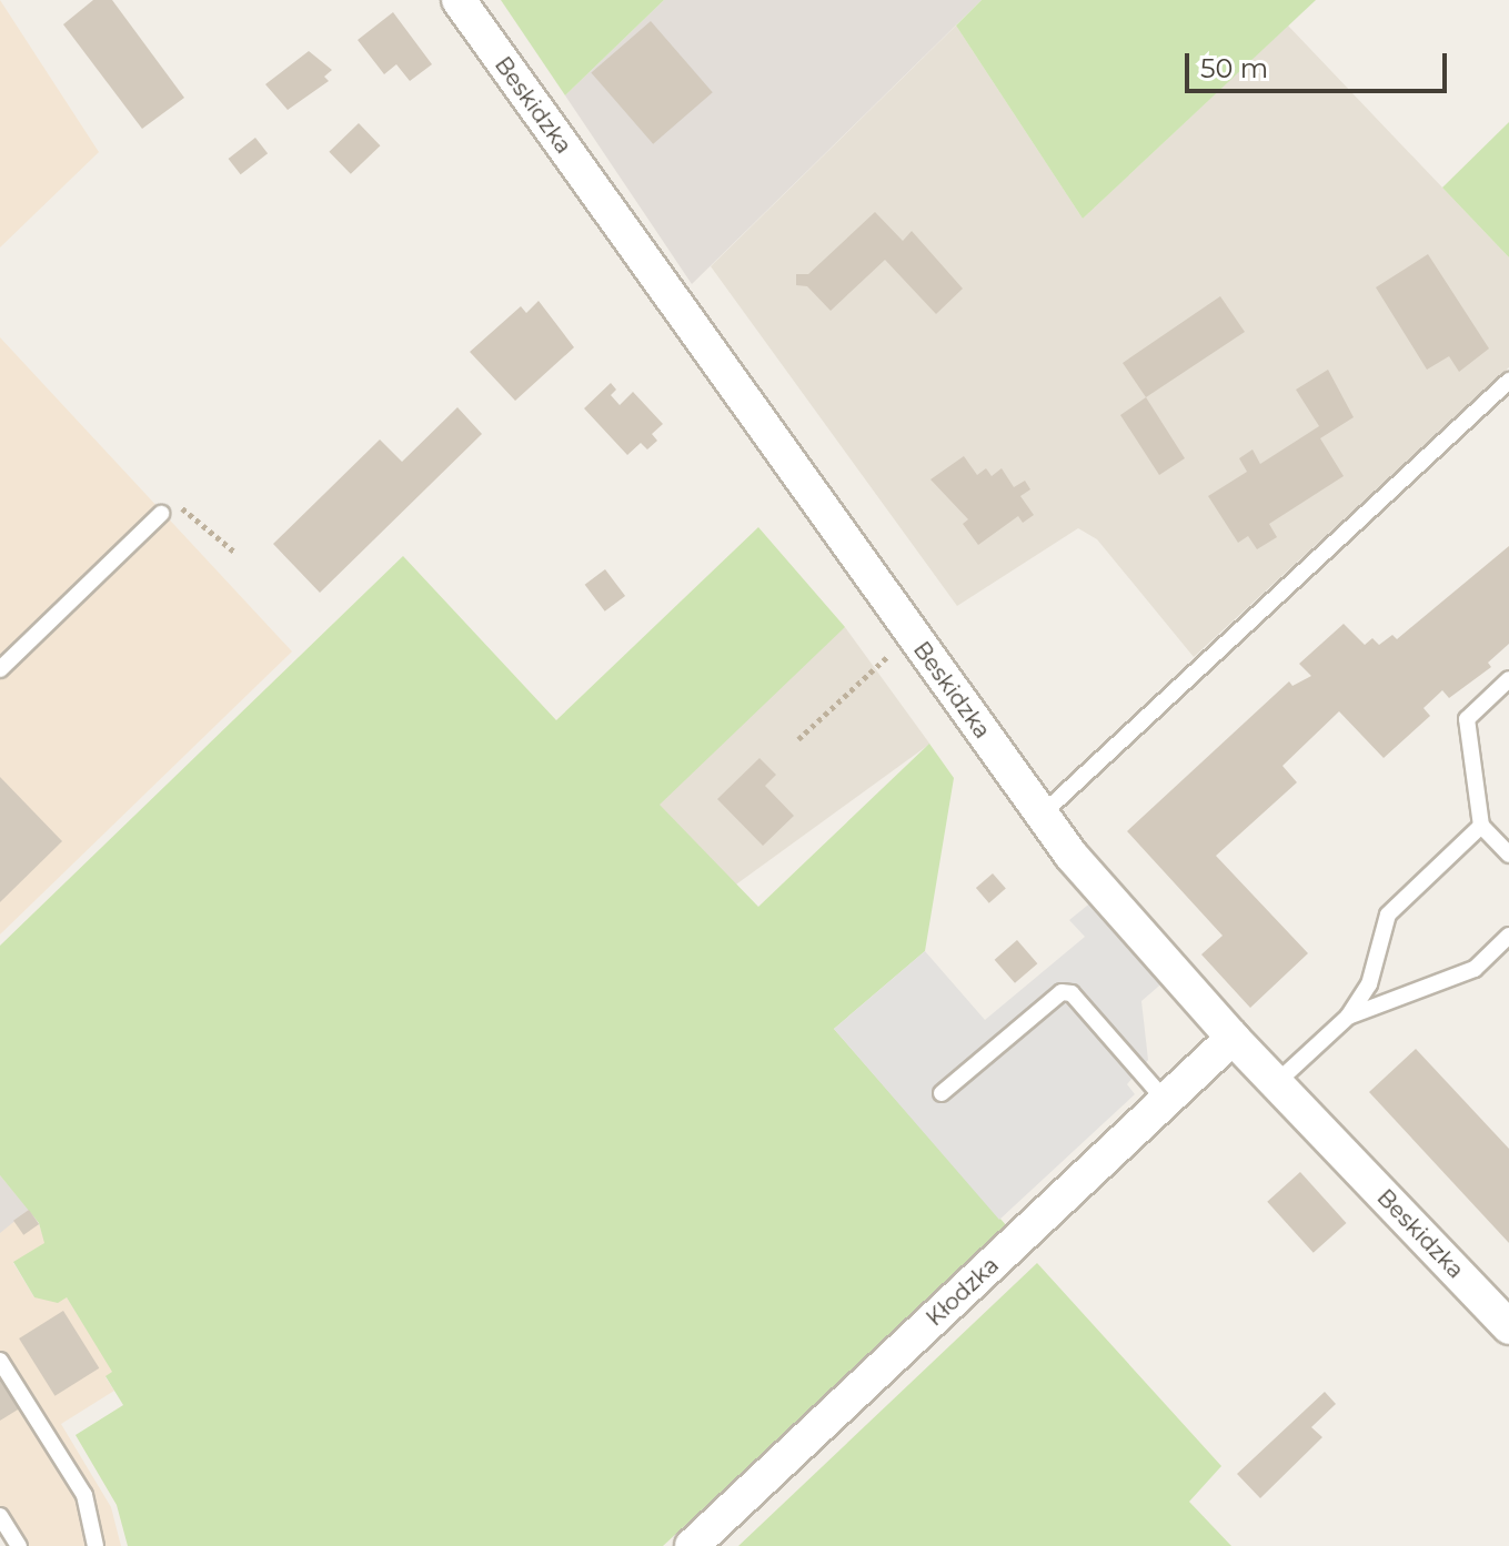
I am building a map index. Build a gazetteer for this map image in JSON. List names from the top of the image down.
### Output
{
  "streets": {
    "street": ["Beskidzka", "Kłodzka"]
  },
  "crossings": [
    ["Beskidzka", "Kłodzka"]
  ],
  "scale_bar": "50 m"
}
